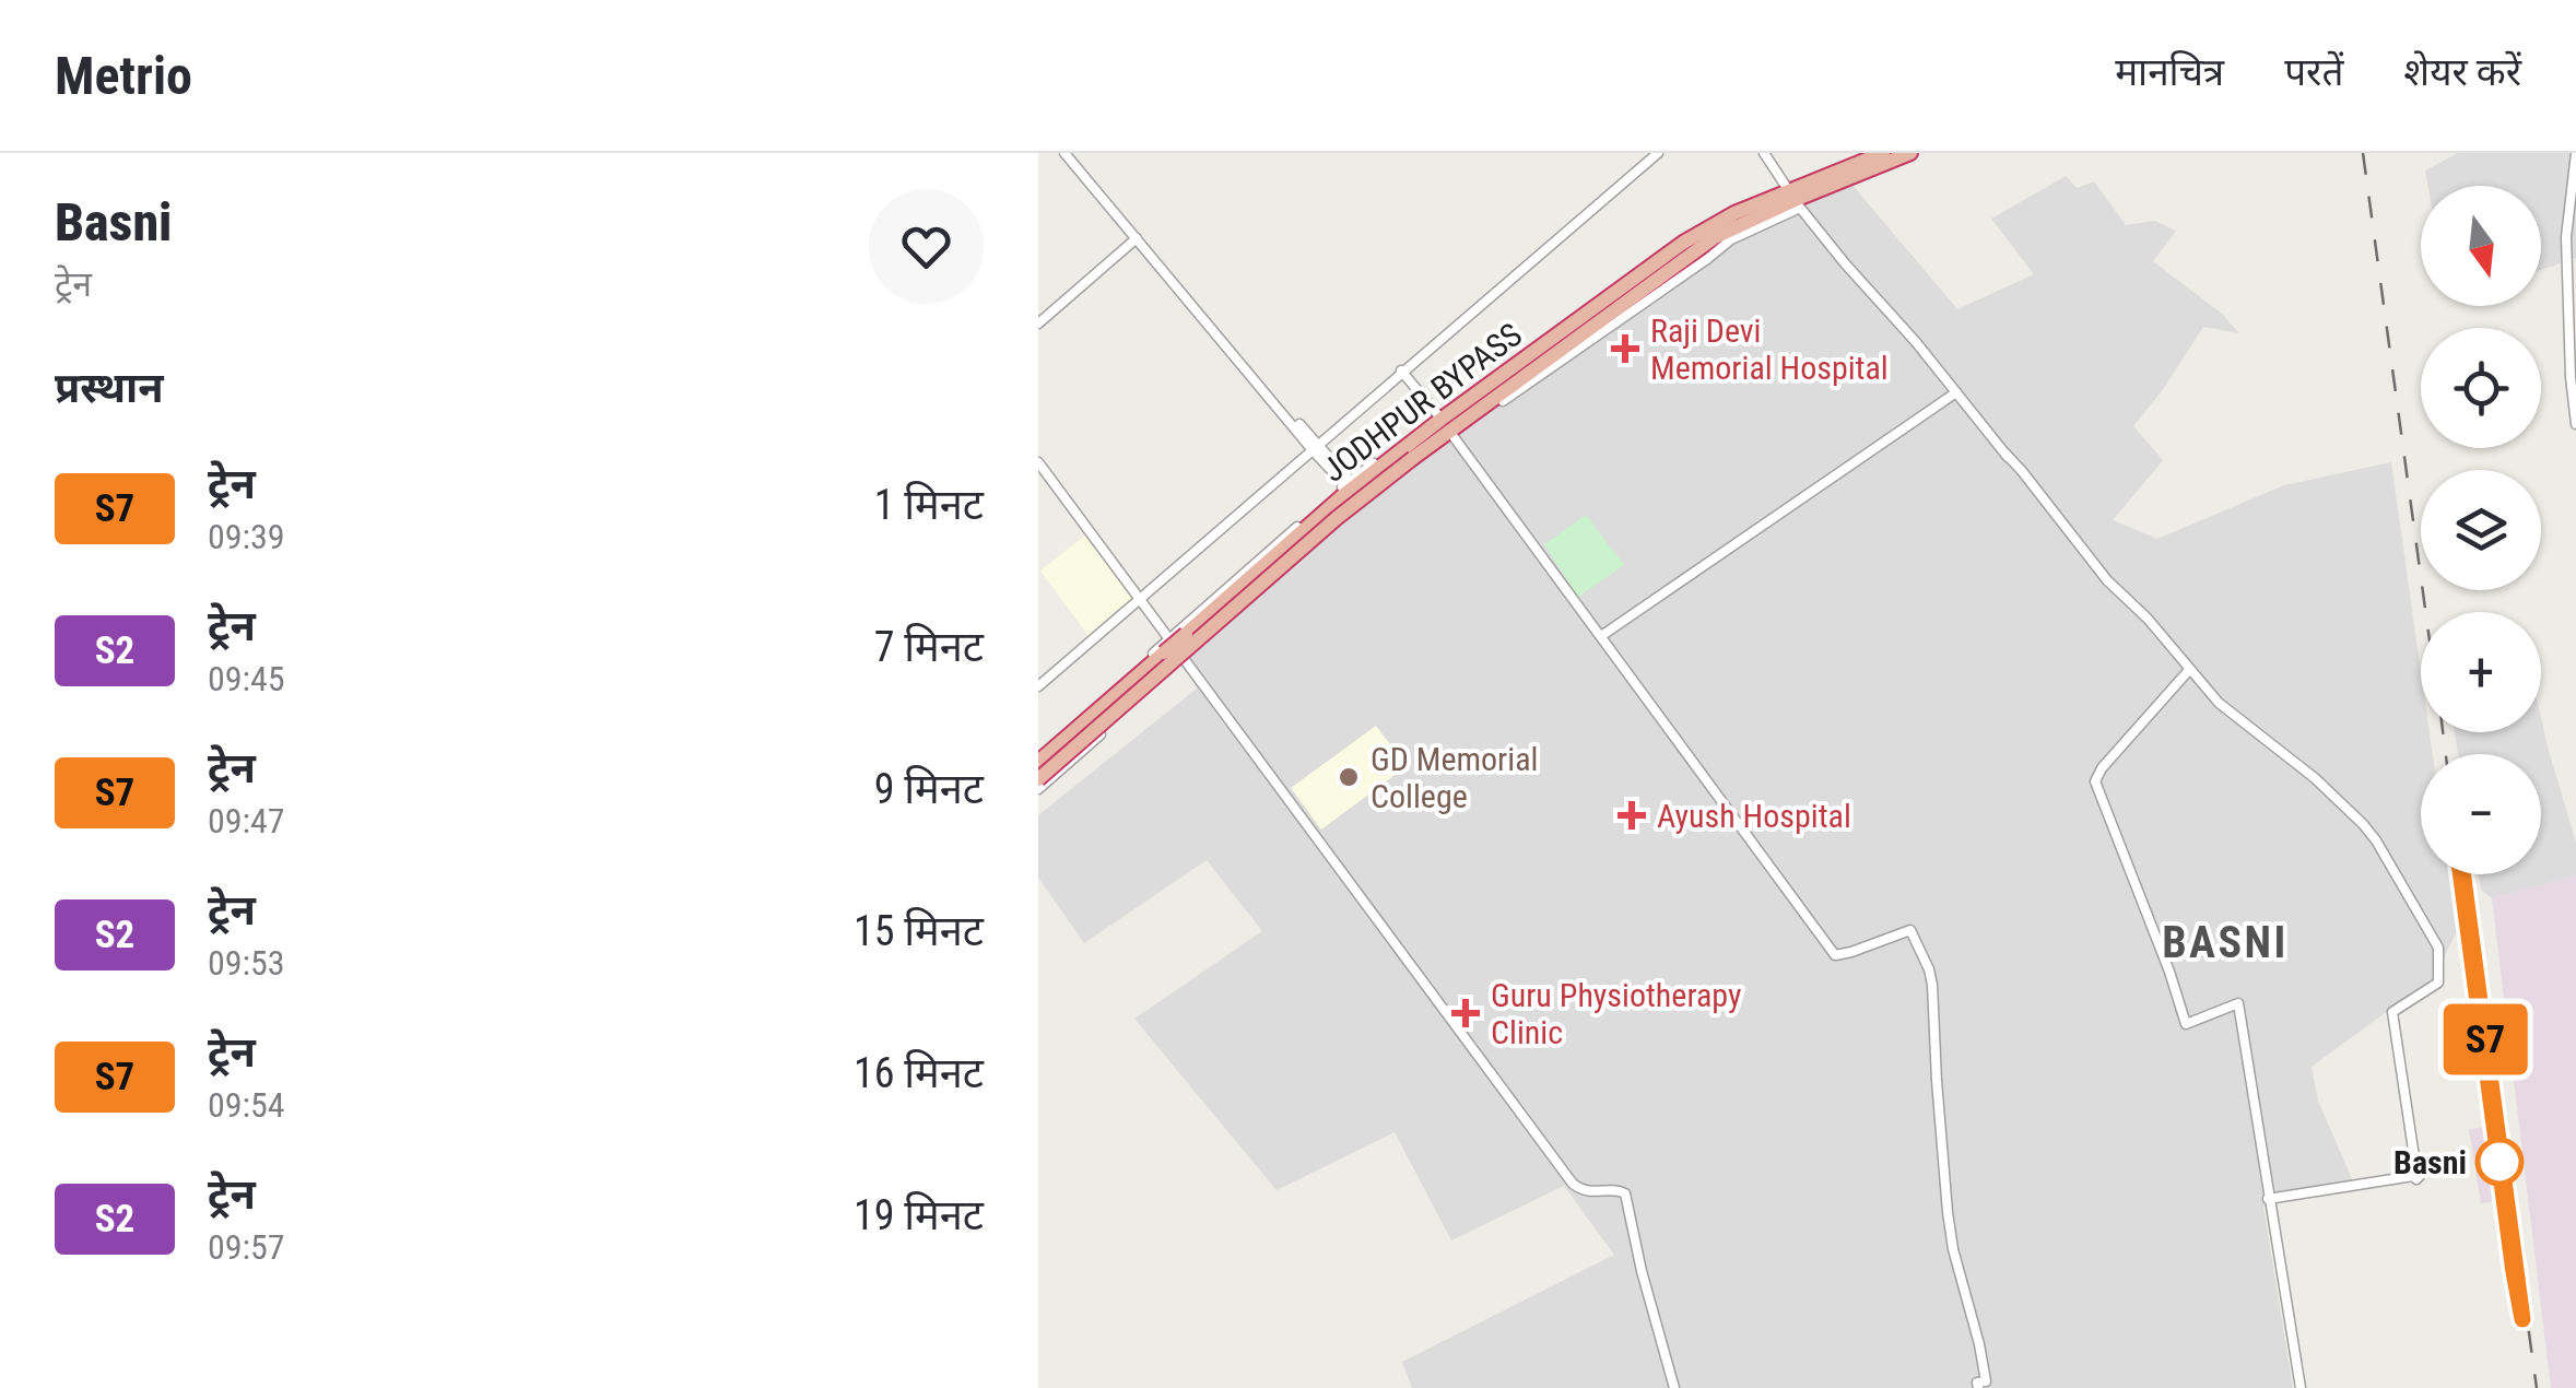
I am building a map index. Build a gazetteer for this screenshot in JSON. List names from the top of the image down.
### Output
{
  "streets": {
    "highway": ["JODHPUR BYPASS"]
  },
  "districts": ["BASNI"],
  "places": {
    "health": ["Raji Devi Memorial Hospital", "Ayush Hospital", "Guru Physiotherapy Clinic"],
    "other": ["GD Memorial College", "Basni"]
  },
  "north": "bottom",
  "page": {
    "header": "Metrio",
    "nav": ["मानचित्र", "परतें", "शेयर करें"],
    "heading": [
      ["Basni", "ट्रेन"],
      "प्रस्थान"
    ],
    "on_map": "S7",
    "map_buttons": ["+", "−"],
    "list": [
      {
        "mark": "S7",
        "name": "ट्रेन",
        "note": "09:39",
        "value": "1 मिनट"
      },
      {
        "mark": "S2",
        "name": "ट्रेन",
        "note": "09:45",
        "value": "7 मिनट"
      },
      {
        "mark": "S7",
        "name": "ट्रेन",
        "note": "09:47",
        "value": "9 मिनट"
      },
      {
        "mark": "S2",
        "name": "ट्रेन",
        "note": "09:53",
        "value": "15 मिनट"
      },
      {
        "mark": "S7",
        "name": "ट्रेन",
        "note": "09:54",
        "value": "16 मिनट"
      },
      {
        "mark": "S2",
        "name": "ट्रेन",
        "note": "09:57",
        "value": "19 मिनट"
      }
    ]
  }
}
